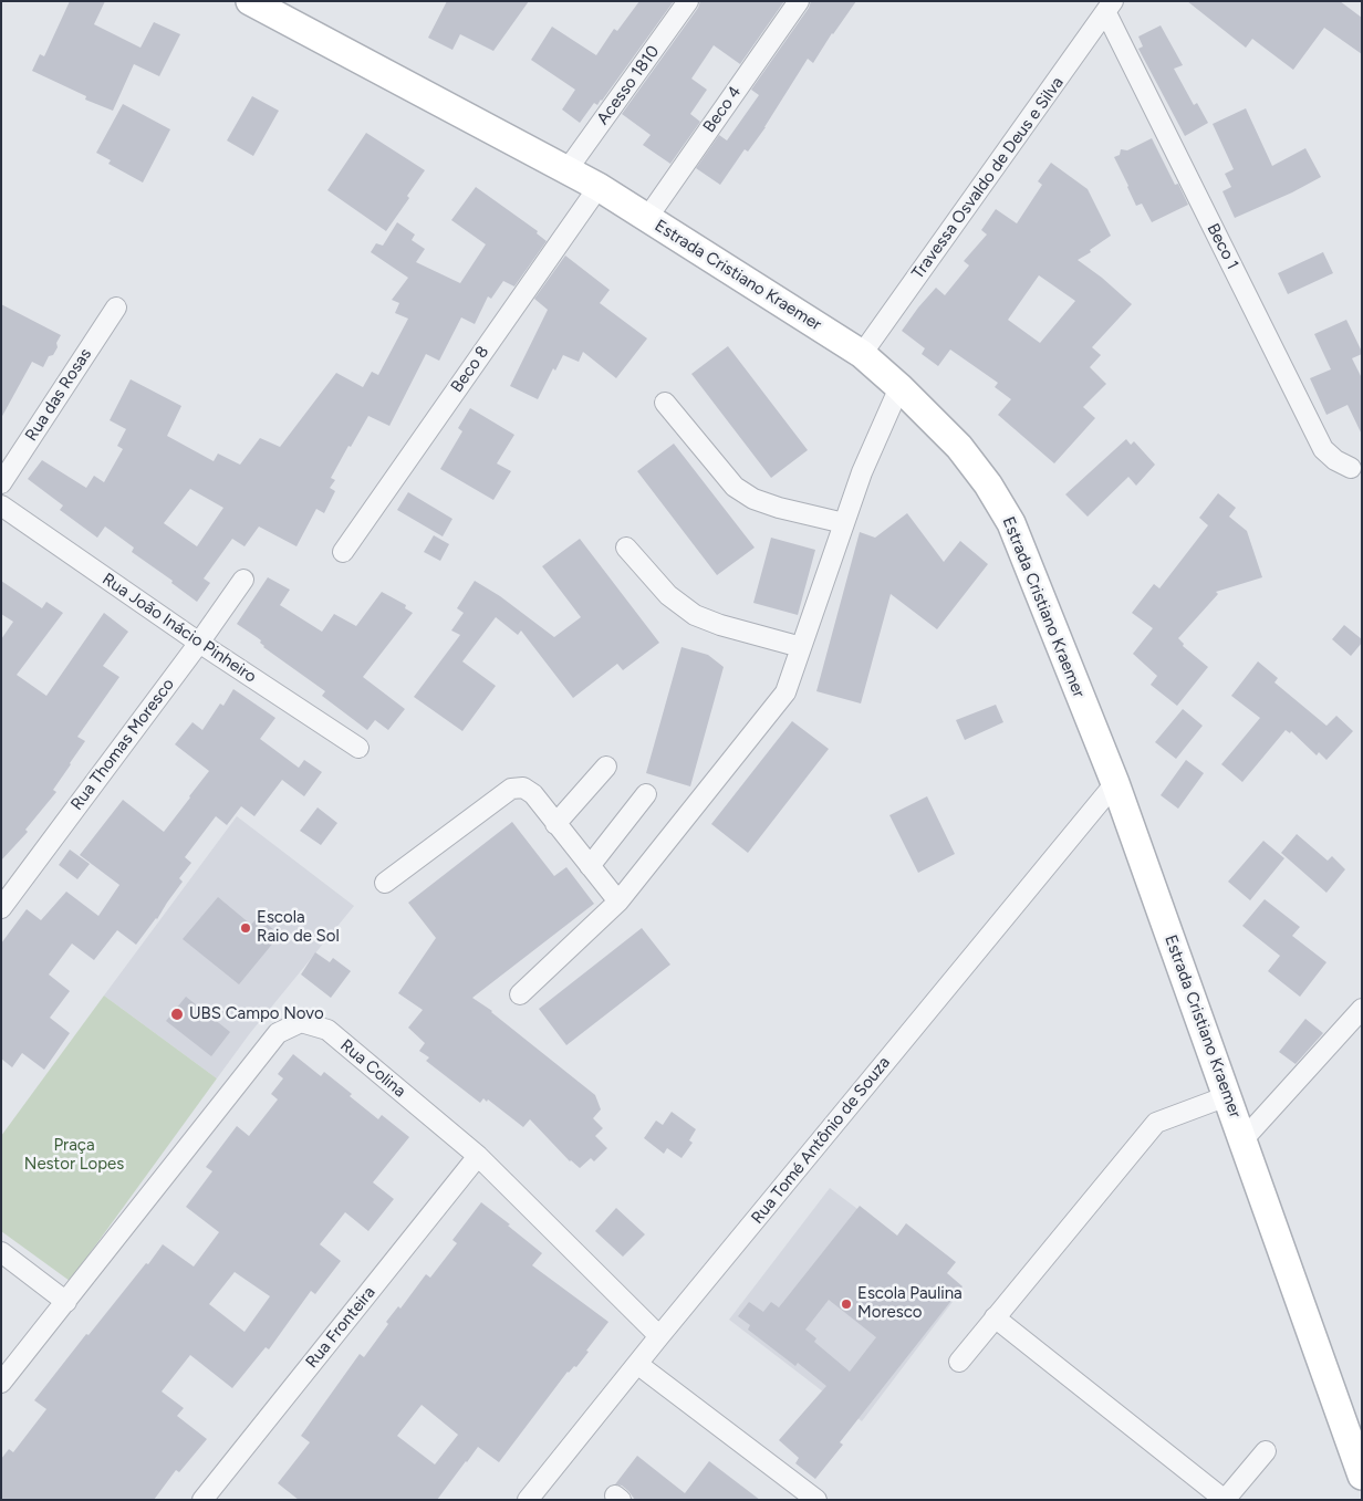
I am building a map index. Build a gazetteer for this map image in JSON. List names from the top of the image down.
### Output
{
  "streets": {
    "main road": ["Estrada Cristiano Kraemer"],
    "street": [
      "Acesso 1810",
      "Beco 4",
      "Travessa Osvaldo de Deus e Silva",
      "Beco 1",
      "Beco 8",
      "Rua das Rosas",
      "Rua João Inácio Pinheiro",
      "Rua Thomas Moresco",
      "Rua Colina",
      "Rua Tomé Antônio de Souza",
      "Rua Fronteira"
    ]
  },
  "crossings": [
    ["Acesso 1810", "Estrada Cristiano Kraemer"],
    ["Beco 4", "Estrada Cristiano Kraemer"],
    ["Travessa Osvaldo de Deus e Silva", "Beco 1"],
    ["Travessa Osvaldo de Deus e Silva", "Estrada Cristiano Kraemer"],
    ["Estrada Cristiano Kraemer", "Beco 8"],
    ["Estrada Cristiano Kraemer", "Rua Tomé Antônio de Souza"],
    ["Rua João Inácio Pinheiro", "Rua Thomas Moresco"],
    ["Rua Colina", "Rua Tomé Antônio de Souza"],
    ["Rua Colina", "Rua Fronteira"]
  ],
  "parks": ["Praça Nestor Lopes"],
  "places": ["Escola Raio de Sol", "UBS Campo Novo", "Escola Paulina Moresco"]
}
